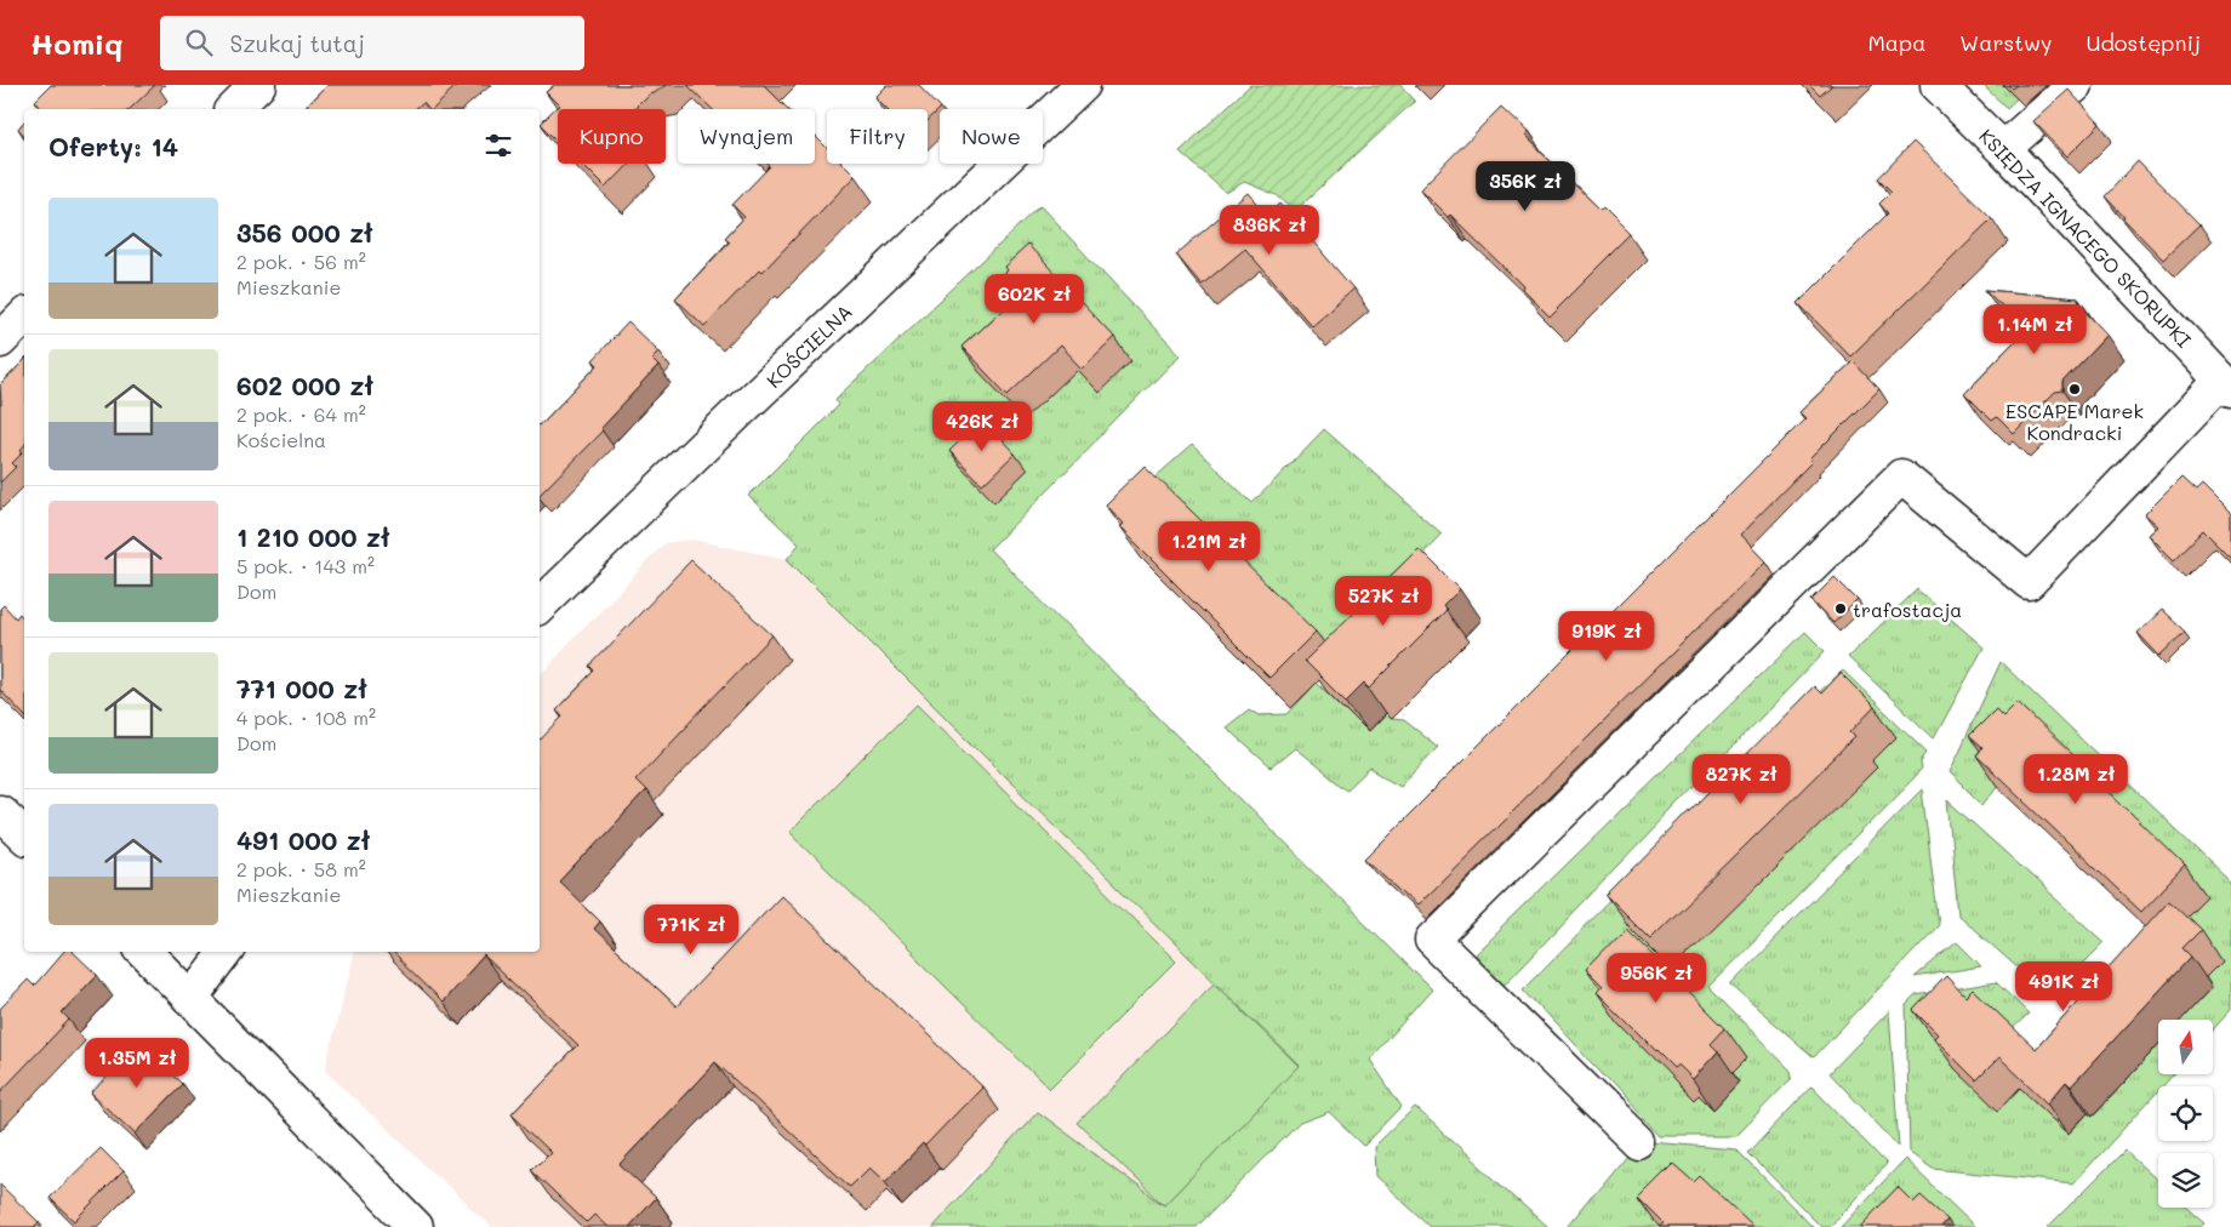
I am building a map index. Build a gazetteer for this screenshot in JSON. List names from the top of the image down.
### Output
{
  "streets": {
    "street": ["KSIĘDZA IGNACEGO SKORUPKI", "KOŚCIELNA"]
  },
  "places": ["ESCAPE Marek Kondracki", "trafostacja"],
  "north": "top",
  "page": {
    "header": "Homiq",
    "search": "Szukaj tutaj",
    "nav": ["Mapa", "Warstwy", "Udostępnij"],
    "chip": [
      "Kupno",
      "Wynajem",
      "Filtry",
      "Nowe"
    ],
    "heading": "Oferty: 14",
    "price": [
      "356K zł",
      "836K zł",
      "602K zł",
      "1.14M zł",
      "426K zł",
      "1.21M zł",
      "527K zł",
      "919K zł",
      "827K zł",
      "1.28M zł",
      "771K zł",
      "956K zł",
      "491K zł",
      "1.35M zł"
    ],
    "list": [
      {
        "name": "356 000 zł",
        "note": "2 pok. · 56 m² · Mieszkanie"
      },
      {
        "name": "602 000 zł",
        "note": "2 pok. · 64 m² · Kościelna"
      },
      {
        "name": "1 210 000 zł",
        "note": "5 pok. · 143 m² · Dom"
      },
      {
        "name": "771 000 zł",
        "note": "4 pok. · 108 m² · Dom"
      },
      {
        "name": "491 000 zł",
        "note": "2 pok. · 58 m² · Mieszkanie"
      }
    ]
  }
}
